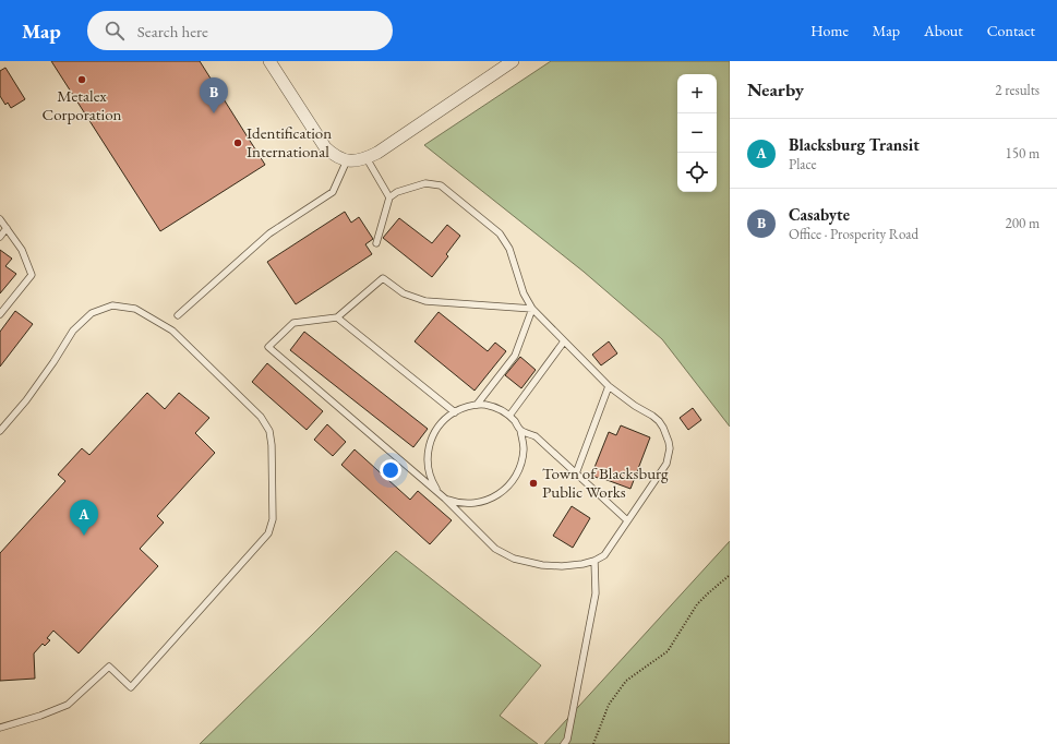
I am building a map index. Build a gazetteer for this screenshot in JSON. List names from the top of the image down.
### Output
{
  "places": ["Metalex Corporation", "Identification International", "Town of Blacksburg Public Works"],
  "page": {
    "header": "Map",
    "search": "Search here",
    "nav": [
      "Home",
      "Map",
      "About",
      "Contact"
    ],
    "heading": ["Nearby", "2 results"],
    "map_buttons": ["+", "−"],
    "pins": ["B", "A"],
    "list": [
      {
        "mark": "A",
        "name": "Blacksburg Transit",
        "note": "Place",
        "value": "150 m"
      },
      {
        "mark": "B",
        "name": "Casabyte",
        "note": "Office · Prosperity Road",
        "value": "200 m"
      }
    ]
  }
}
